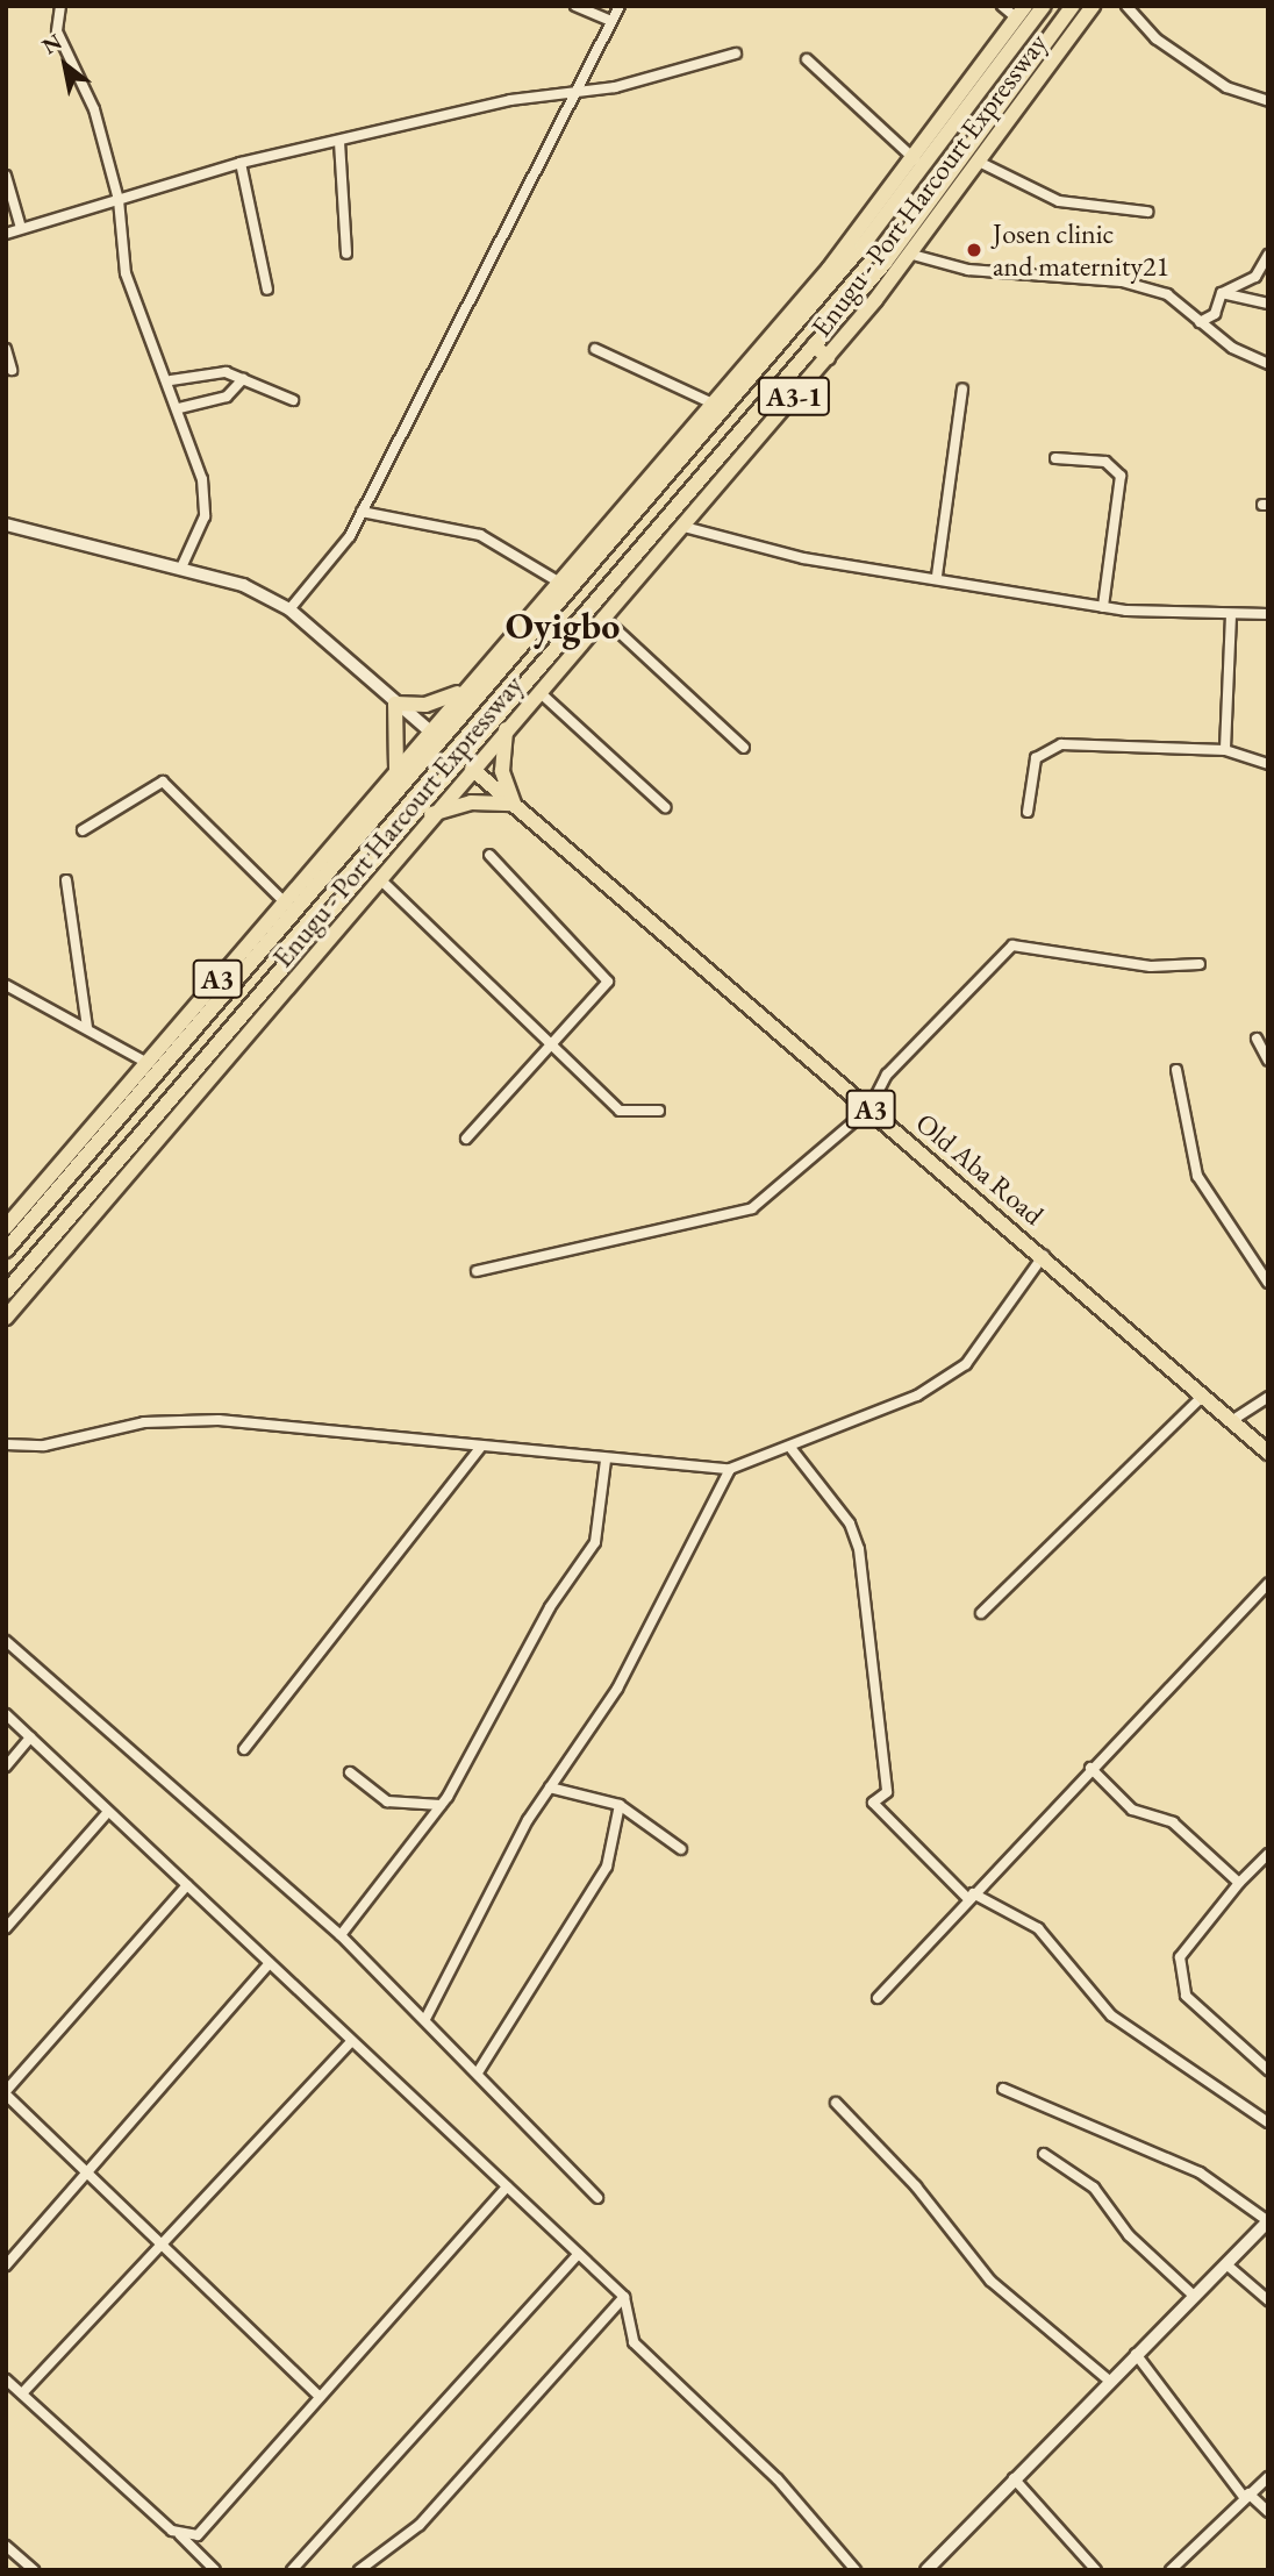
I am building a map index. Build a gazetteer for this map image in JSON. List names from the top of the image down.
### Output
{
  "streets": {
    "main road": [
      "Enugu - Port Harcourt Expressway",
      "A3-1",
      "A3",
      "Old Aba Road"
    ]
  },
  "crossings": [
    ["Enugu - Port Harcourt Expressway", "Old Aba Road"]
  ],
  "districts": ["Oyigbo"],
  "places": ["Josen clinic and maternity21"],
  "north": "top left"
}
